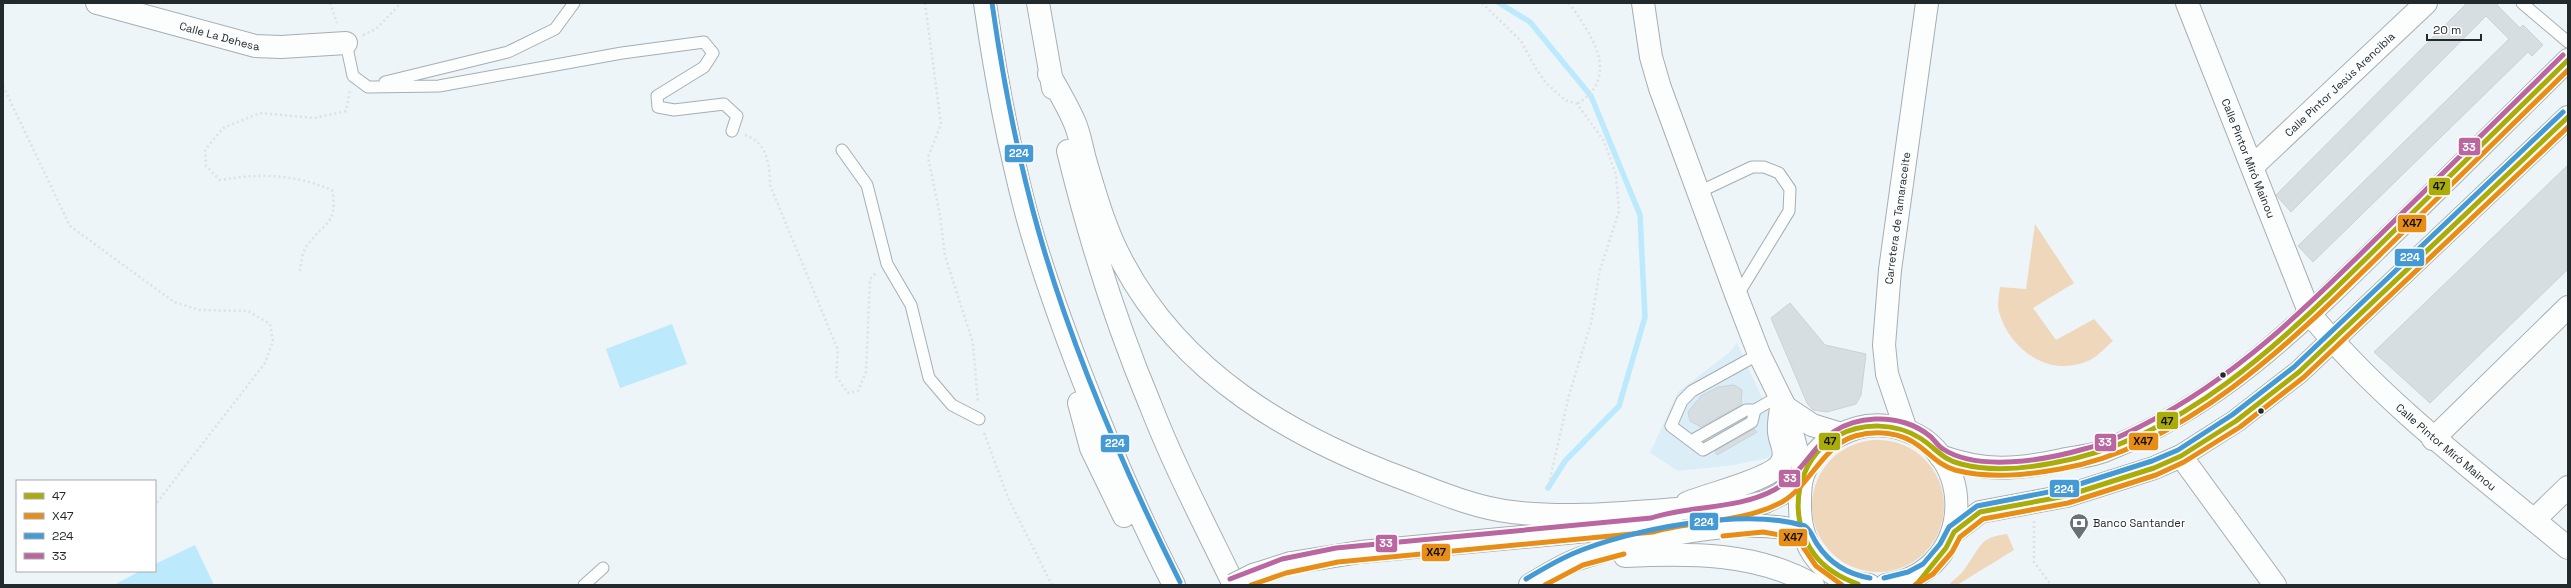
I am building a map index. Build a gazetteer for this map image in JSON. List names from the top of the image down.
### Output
{
  "streets": {
    "main road": [
      "Calle La Dehesa",
      "Calle Pintor Jesús Arencibia",
      "Calle Pintor Miró Mainou",
      "Carretera de Tamaraceite"
    ]
  },
  "crossings": [
    ["Calle Pintor Jesús Arencibia", "Calle Pintor Miró Mainou"]
  ],
  "places": {
    "bank": ["Banco Santander"]
  },
  "lines": [
    "transit line 224",
    "transit line 33",
    "transit line 47",
    "transit line X47"
  ],
  "legend": [
    "47",
    "X47",
    "224",
    "33"
  ],
  "scale_bar": "20 m"
}
